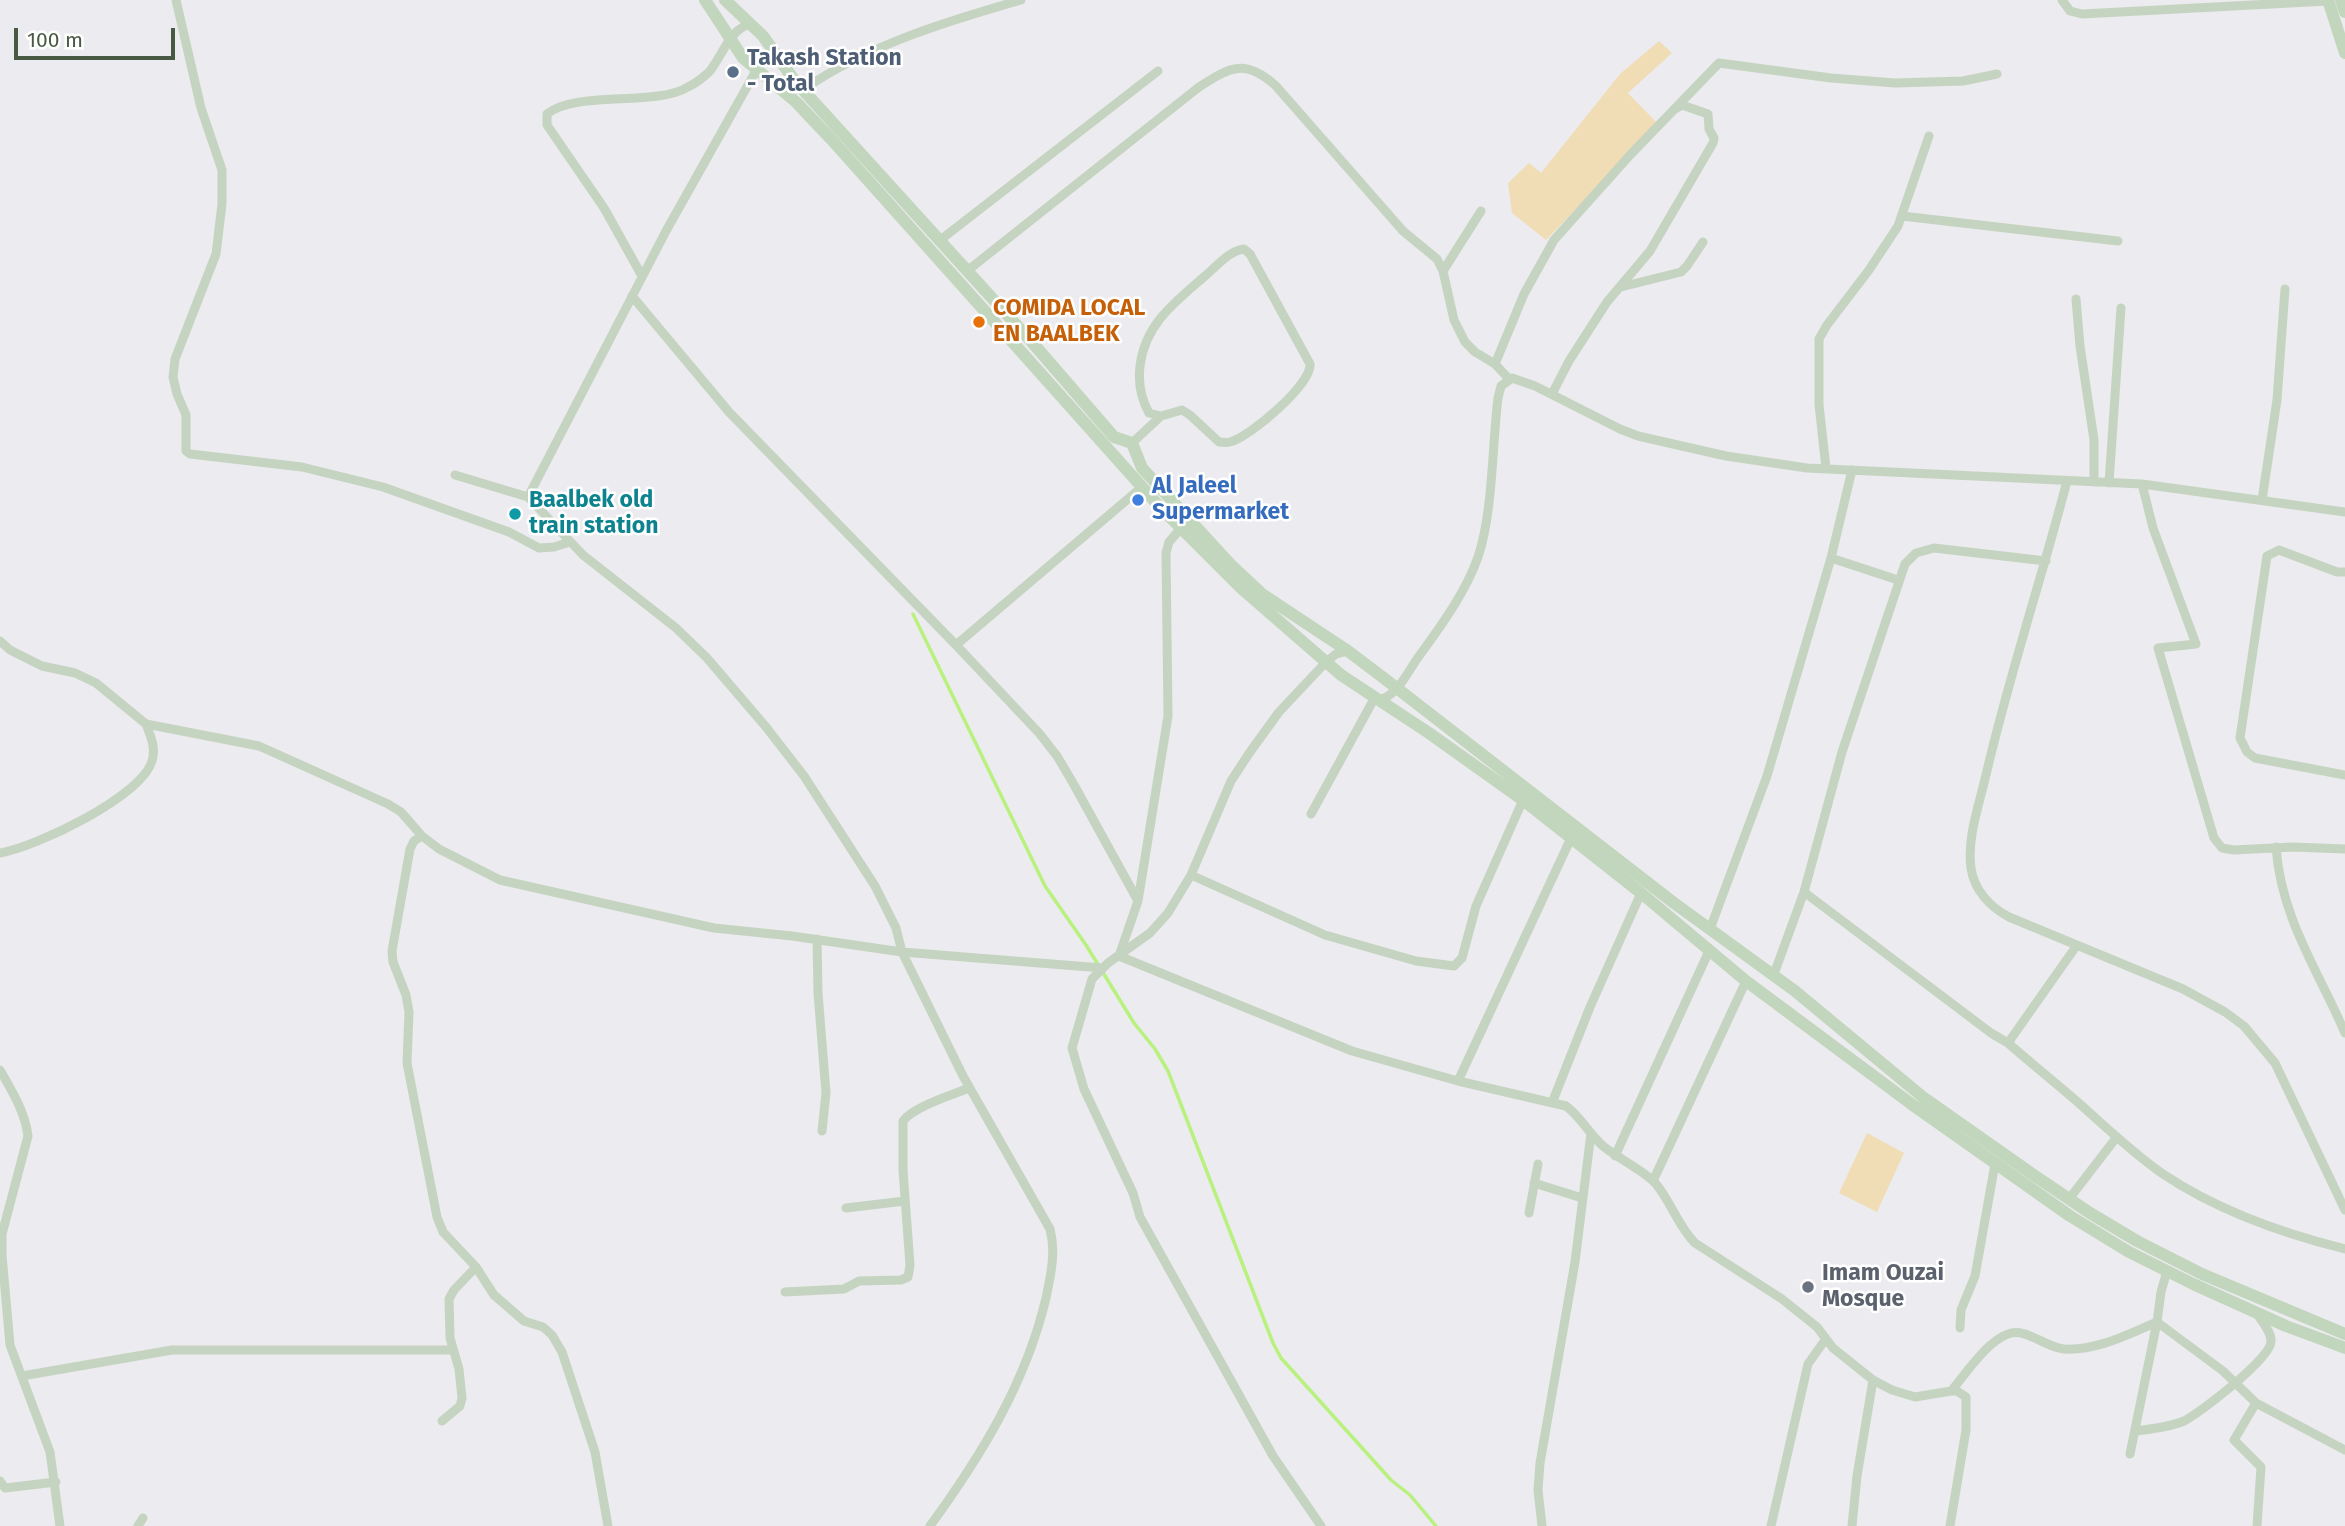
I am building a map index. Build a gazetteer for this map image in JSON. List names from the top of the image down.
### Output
{
  "places": [
    "Takash Station - Total",
    "COMIDA LOCAL EN BAALBEK",
    "Al Jaleel Supermarket",
    "Baalbek old train station",
    "Imam Ouzai Mosque"
  ],
  "scale_bar": "100 m"
}
